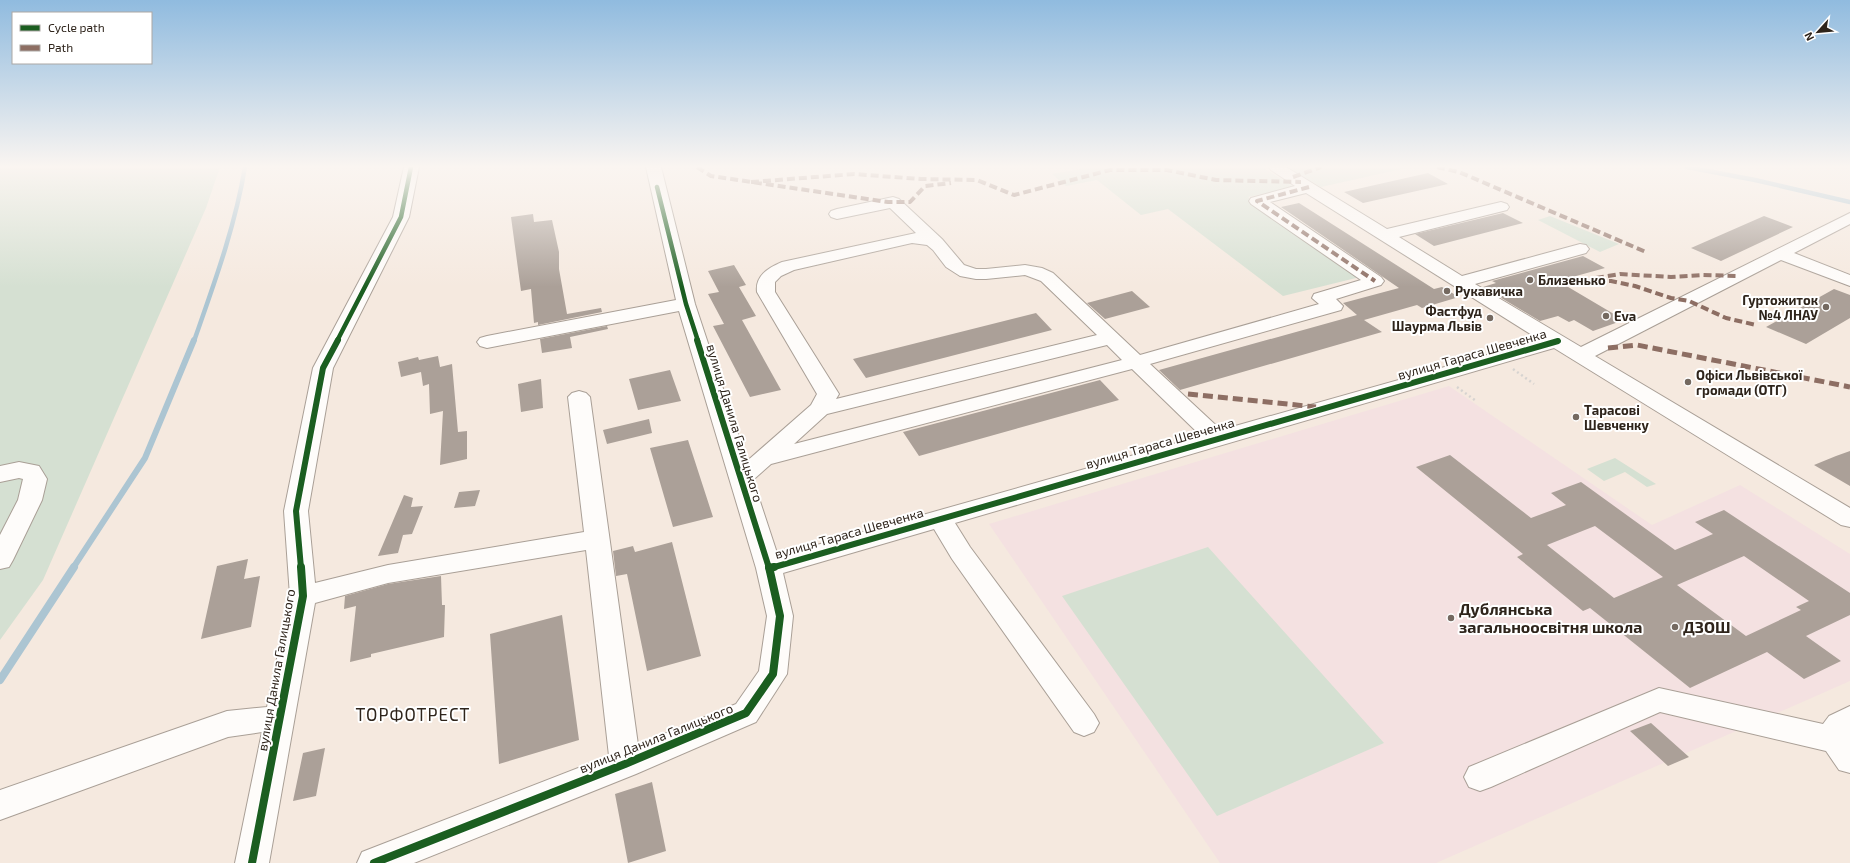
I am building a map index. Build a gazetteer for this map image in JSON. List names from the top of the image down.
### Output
{
  "streets": {
    "street": ["вулиця Тараса Шевченка", "вулиця Данила Галицького"]
  },
  "crossings": [
    ["вулиця Тараса Шевченка", "вулиця Данила Галицького"]
  ],
  "districts": ["ТОРФОТРЕСТ"],
  "places": [
    "Близенько",
    "Рукавичка",
    "Гуртожиток №4 ЛНАУ",
    "Eva",
    "Фастфуд Шаурма Львів",
    "Офіси Львівської громади (ОТГ)",
    "Тарасові Шевченку",
    "Дублянська загальноосвітня школа",
    "ДЗОШ"
  ],
  "legend": ["Cycle path", "Path"],
  "north": "bottom left"
}
